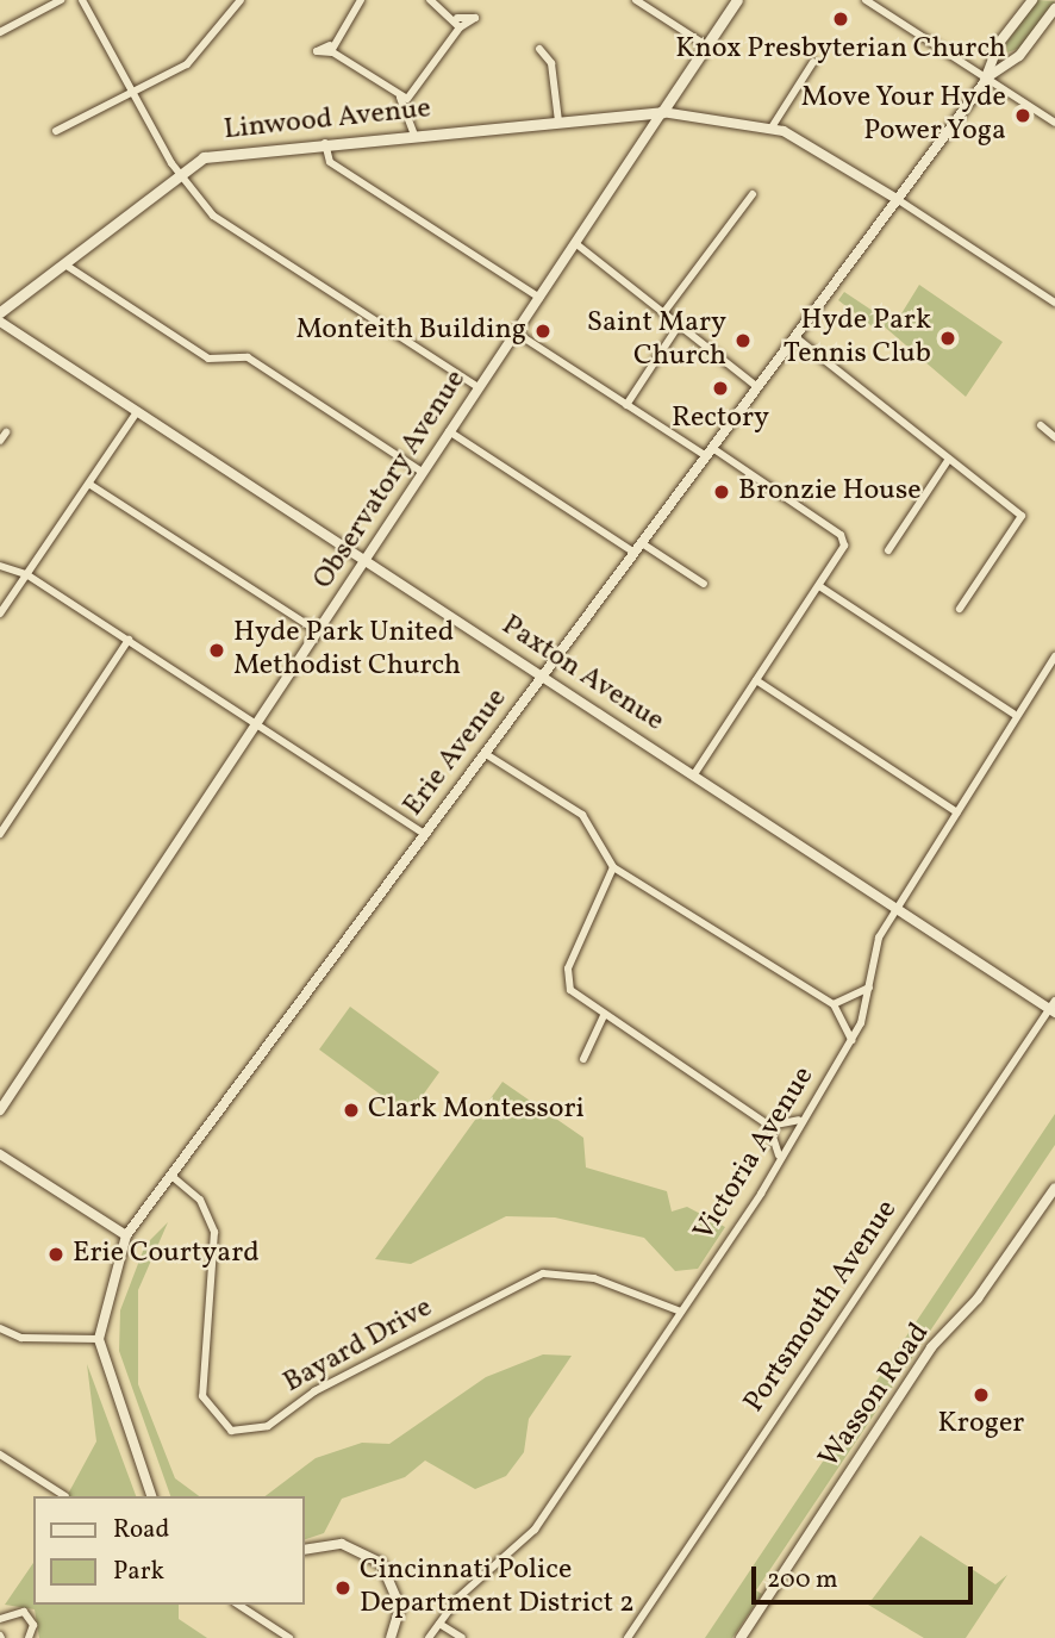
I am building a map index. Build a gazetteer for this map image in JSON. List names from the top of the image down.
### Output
{
  "streets": {
    "main road": ["Linwood Avenue", "Observatory Avenue"],
    "street": [
      "Paxton Avenue",
      "Erie Avenue",
      "Victoria Avenue",
      "Portsmouth Avenue",
      "Bayard Drive",
      "Wasson Road"
    ]
  },
  "crossings": [
    ["Linwood Avenue", "Observatory Avenue"],
    ["Observatory Avenue", "Paxton Avenue"],
    ["Paxton Avenue", "Erie Avenue"],
    ["Paxton Avenue", "Victoria Avenue"],
    ["Paxton Avenue", "Portsmouth Avenue"],
    ["Erie Avenue", "Bayard Drive"],
    ["Victoria Avenue", "Bayard Drive"]
  ],
  "places": [
    "Knox Presbyterian Church",
    "Move Your Hyde Power Yoga",
    "Monteith Building",
    "Hyde Park Tennis Club",
    "Saint Mary Church",
    "Rectory",
    "Bronzie House",
    "Hyde Park United Methodist Church",
    "Clark Montessori",
    "Erie Courtyard",
    "Kroger",
    "Cincinnati Police Department District 2"
  ],
  "legend": ["Road", "Park"],
  "scale_bar": "200 m"
}
